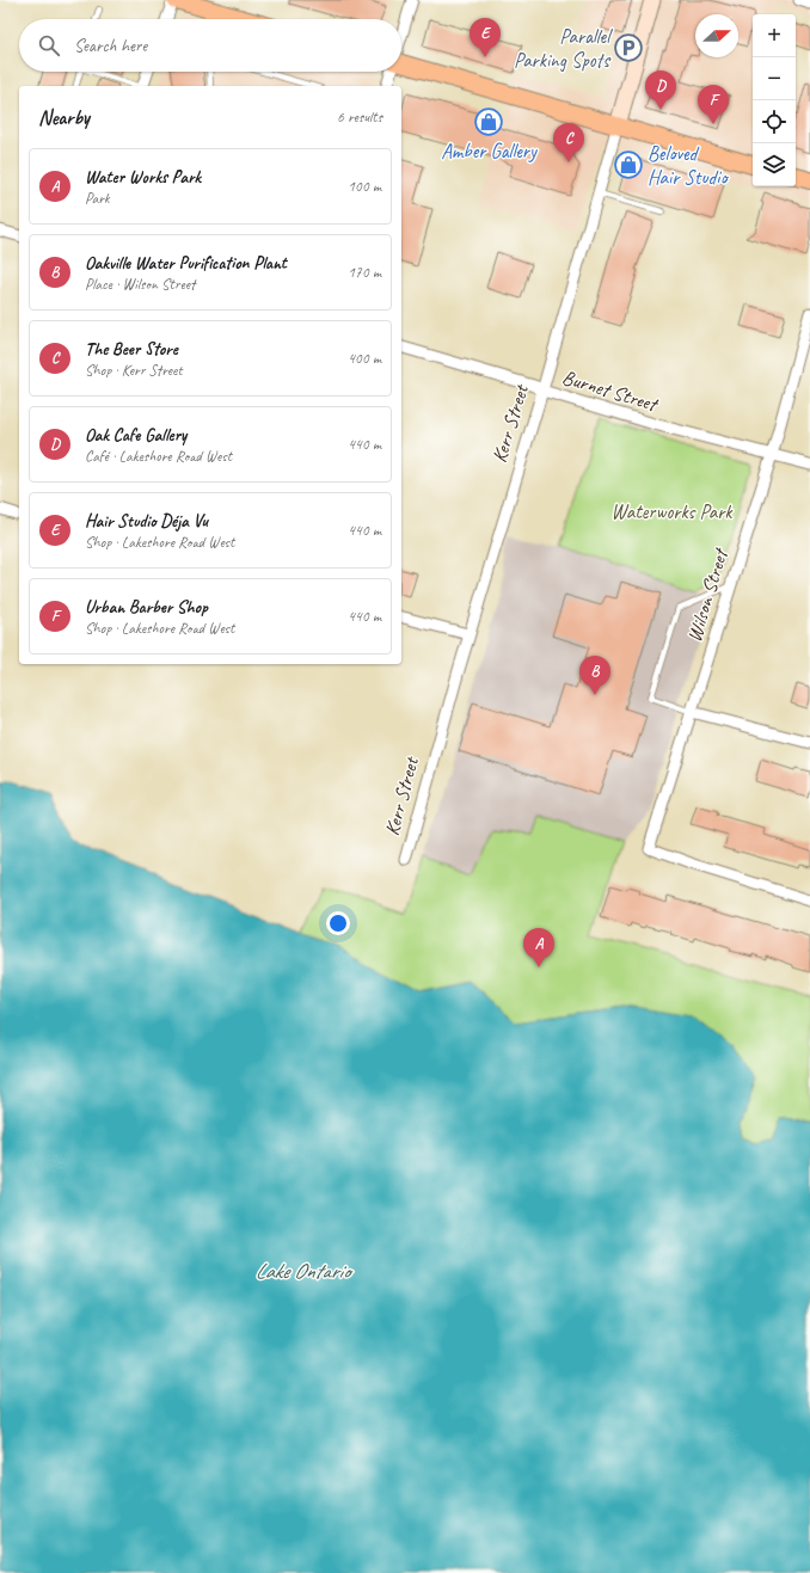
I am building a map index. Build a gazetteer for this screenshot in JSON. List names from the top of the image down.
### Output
{
  "streets": {
    "main road": ["Kerr Street"],
    "street": ["Burnet Street", "Wilson Street"]
  },
  "crossings": [
    ["Burnet Street", "Kerr Street"],
    ["Burnet Street", "Wilson Street"]
  ],
  "water": ["Lake Ontario"],
  "parks": ["Waterworks Park"],
  "places": {
    "parking": ["Parallel Parking Spots"],
    "shop": ["Amber Gallery", "Beloved Hair Studio"]
  },
  "north": "right",
  "page": {
    "map_buttons": ["+", "−"],
    "pins": [
      "E",
      "D",
      "F",
      "C",
      "B",
      "A"
    ],
    "search": "Search here",
    "heading": ["Nearby", "6 results"],
    "list": [
      {
        "mark": "A",
        "name": "Water Works Park",
        "note": "Park",
        "value": "100 m"
      },
      {
        "mark": "B",
        "name": "Oakville Water Purification Plant",
        "note": "Place · Wilson Street",
        "value": "170 m"
      },
      {
        "mark": "C",
        "name": "The Beer Store",
        "note": "Shop · Kerr Street",
        "value": "400 m"
      },
      {
        "mark": "D",
        "name": "Oak Cafe Gallery",
        "note": "Café · Lakeshore Road West",
        "value": "440 m"
      },
      {
        "mark": "E",
        "name": "Hair Studio Déja Vu",
        "note": "Shop · Lakeshore Road West",
        "value": "440 m"
      },
      {
        "mark": "F",
        "name": "Urban Barber Shop",
        "note": "Shop · Lakeshore Road West",
        "value": "440 m"
      }
    ]
  }
}
